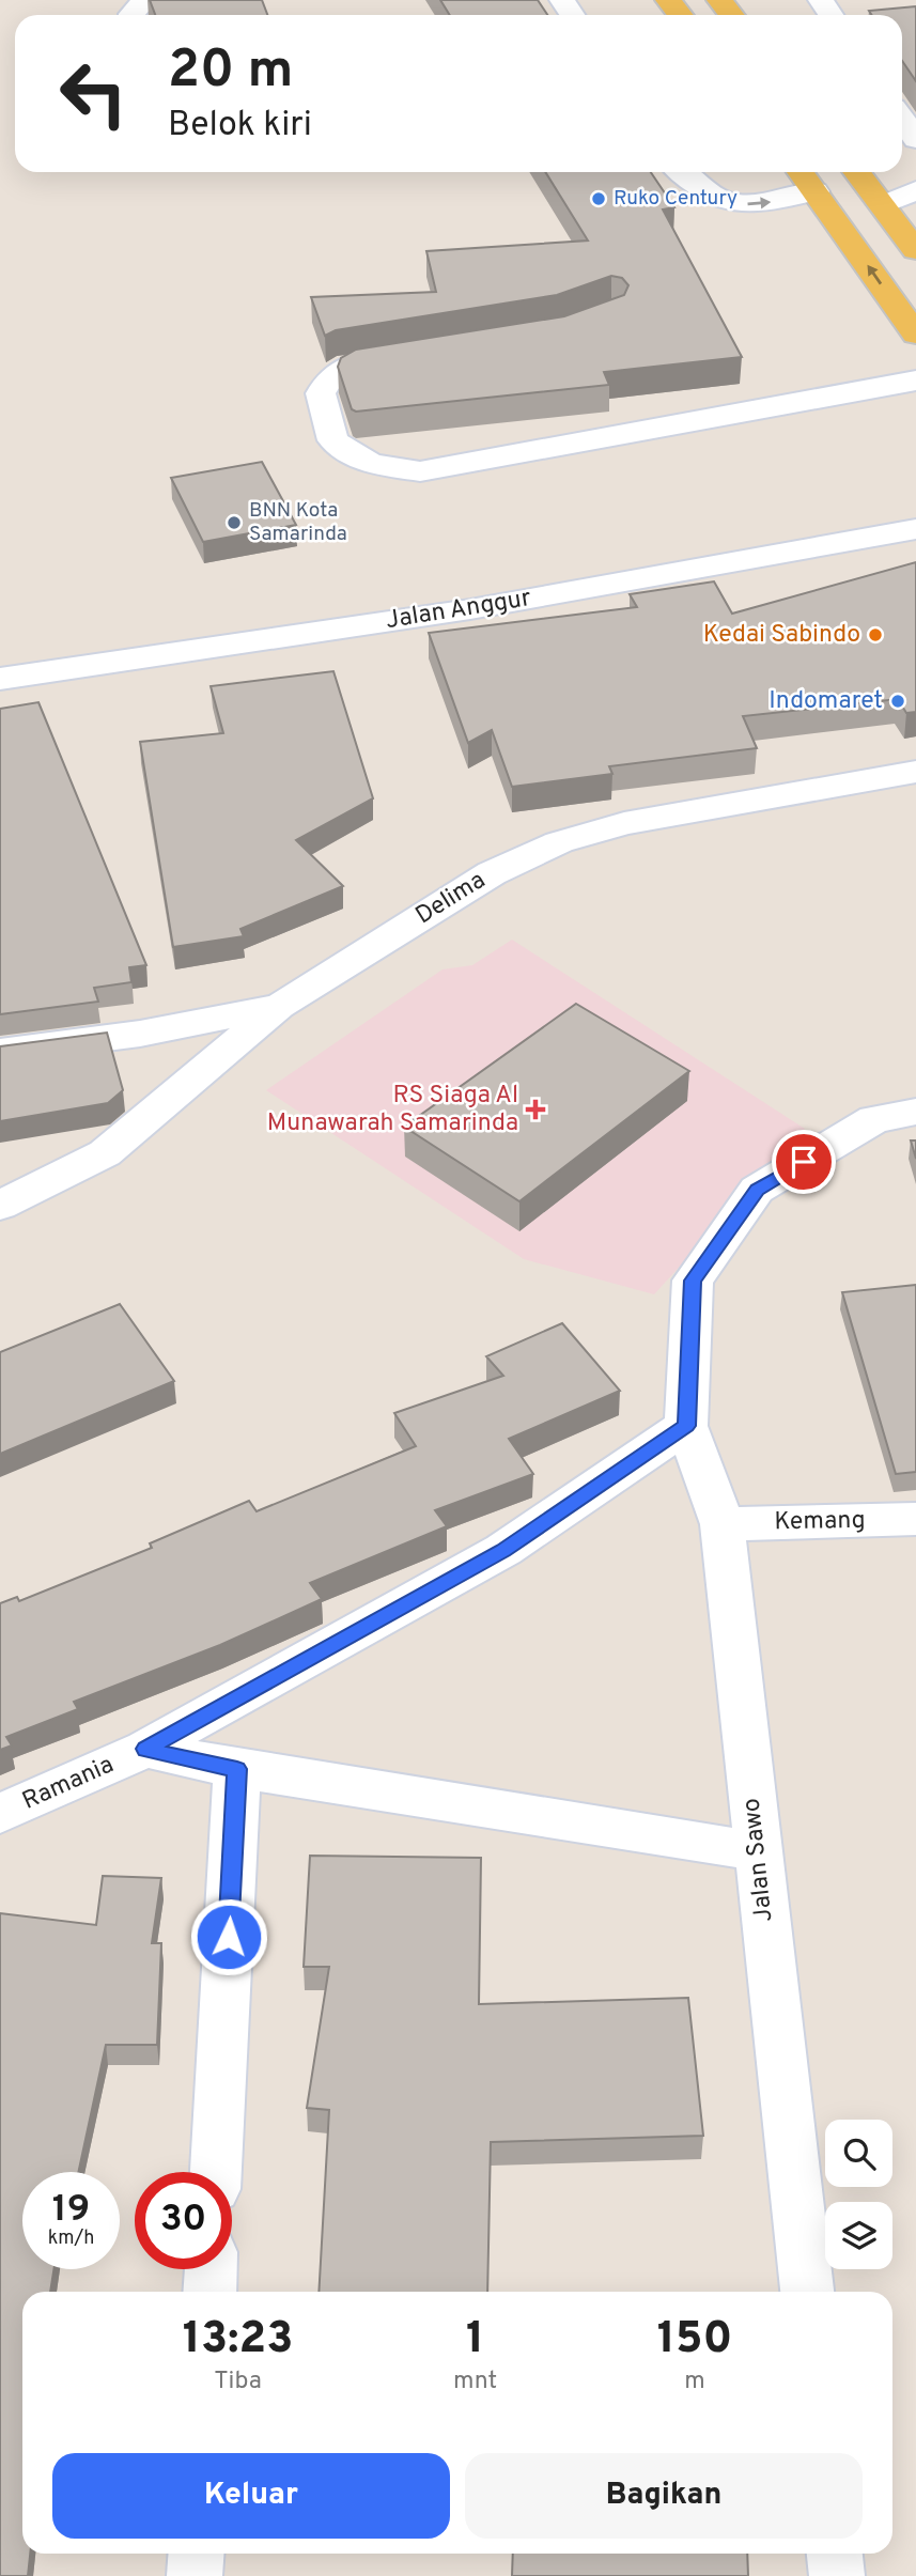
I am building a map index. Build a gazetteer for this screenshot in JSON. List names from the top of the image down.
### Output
{
  "streets": {
    "street": [
      "Jalan Anggur",
      "Delima",
      "Kemang",
      "Ramania",
      "Jalan Sawo"
    ]
  },
  "crossings": [
    ["Kemang", "Jalan Sawo"],
    ["Ramania", "Jalan Sawo"]
  ],
  "places": {
    "other": [
      "Ruko Century",
      "BNN Kota Samarinda",
      "Kedai Sabindo",
      "Indomaret"
    ],
    "health": ["RS Siaga Al Munawarah Samarinda"]
  },
  "page": {
    "turn": ["20 m", "Belok kiri"],
    "speed": "19 km/h",
    "limit": "30",
    "eta": [
      "13:23",
      "Tiba",
      "1",
      "mnt",
      "150",
      "m"
    ],
    "buttons": ["Keluar", "Bagikan"]
  }
}
